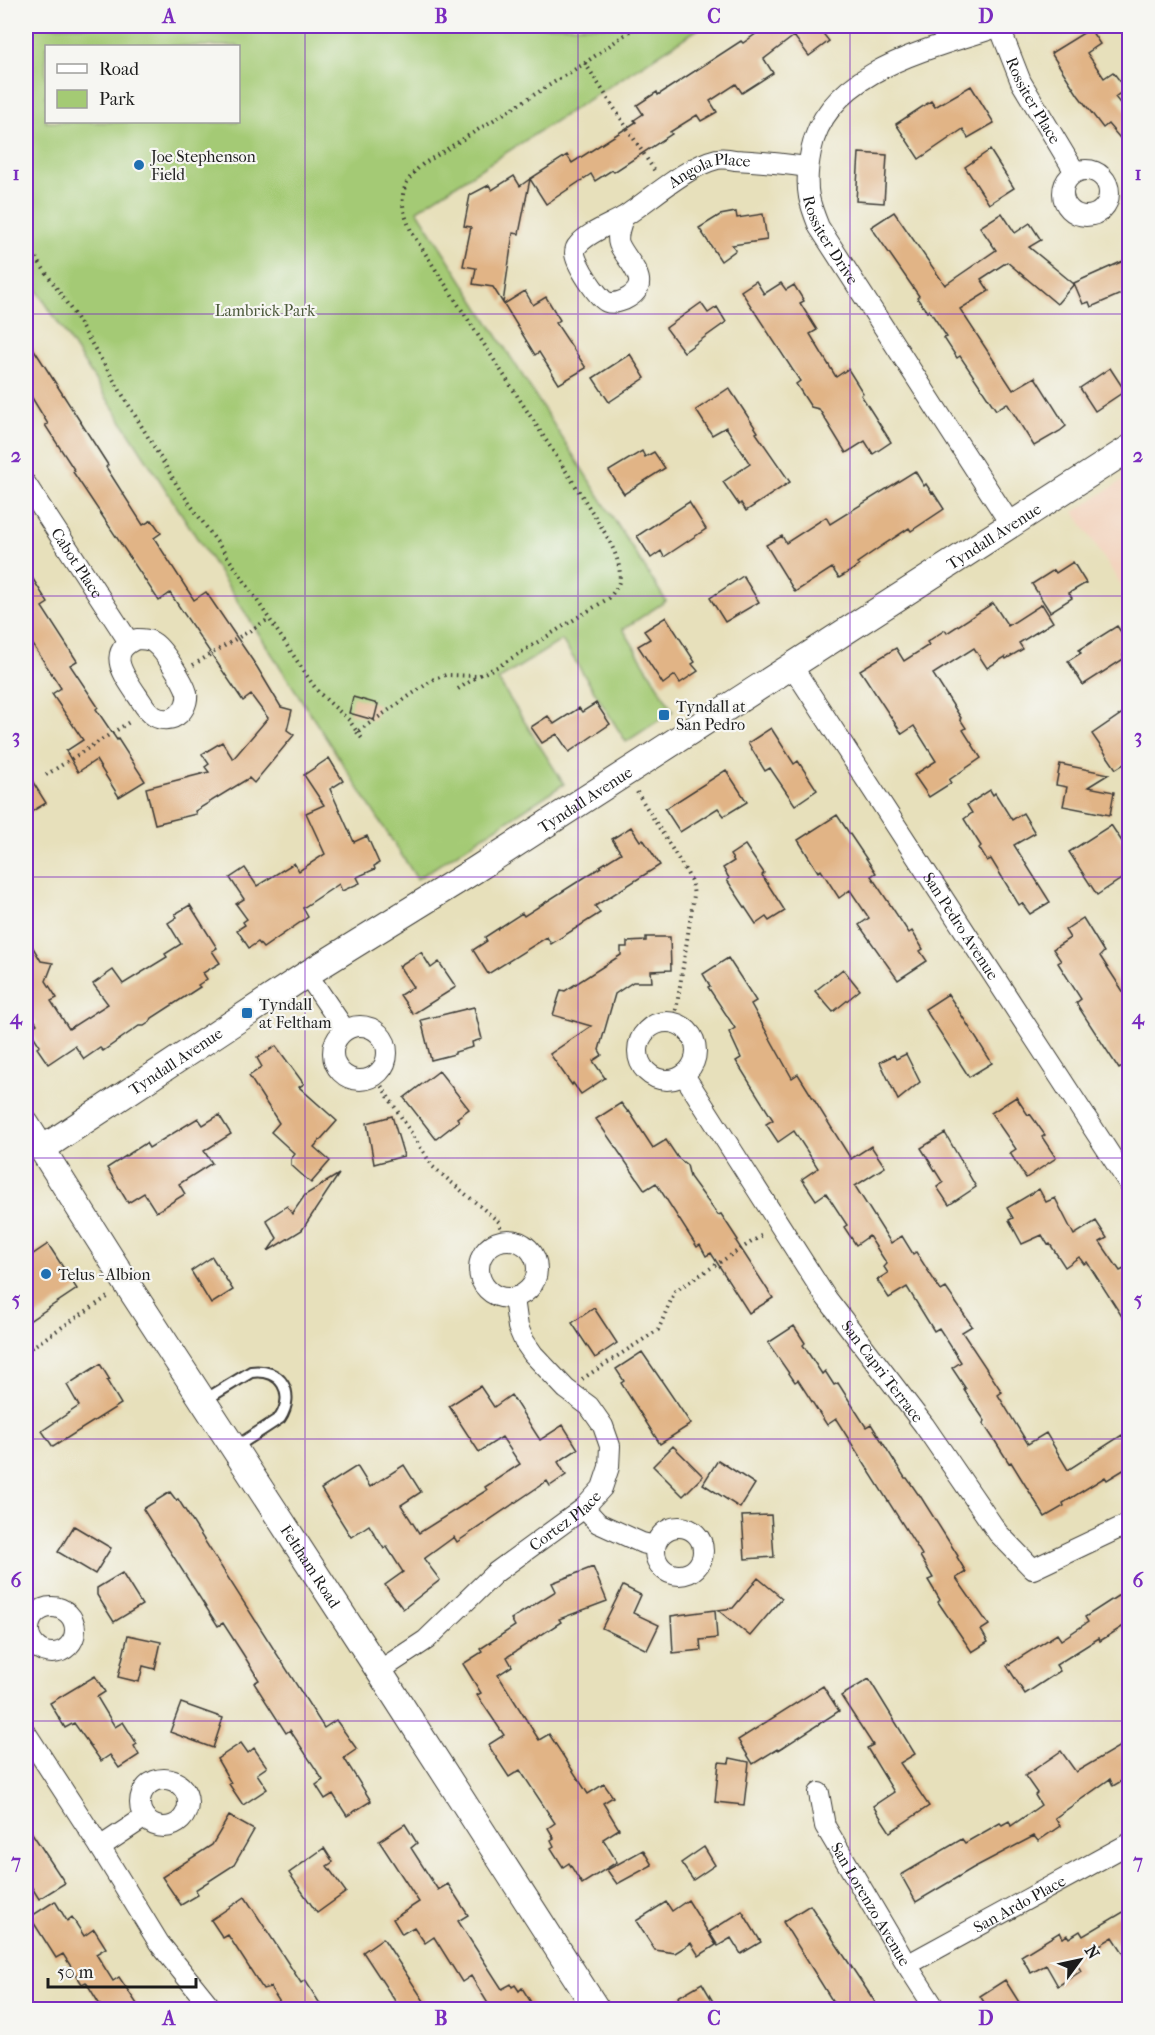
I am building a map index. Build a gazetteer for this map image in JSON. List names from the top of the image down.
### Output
{
  "streets": {
    "street": [
      "Rossiter Place",
      "Angola Place",
      "Rossiter Drive",
      "Tyndall Avenue",
      "Cabot Place",
      "San Pedro Avenue",
      "San Capri Terrace",
      "Cortez Place",
      "Feltham Road",
      "San Lorenzo Avenue",
      "San Ardo Place"
    ]
  },
  "crossings": [
    ["Rossiter Place", "Rossiter Drive"],
    ["Angola Place", "Rossiter Drive"],
    ["Rossiter Drive", "Tyndall Avenue"],
    ["Tyndall Avenue", "San Pedro Avenue"],
    ["Tyndall Avenue", "Feltham Road"],
    ["Cortez Place", "Feltham Road"],
    ["San Lorenzo Avenue", "San Ardo Place"]
  ],
  "parks": ["Lambrick Park"],
  "places": {
    "other": ["Joe Stephenson Field", "Telus - Albion"],
    "transit": ["Tyndall at San Pedro", "Tyndall at Feltham"]
  },
  "legend": ["Road", "Park"],
  "scale_bar": "50 m",
  "north": "top right",
  "grid": {
    "columns": [
      "A",
      "B",
      "C",
      "D"
    ],
    "rows": [
      "1",
      "2",
      "3",
      "4",
      "5",
      "6",
      "7"
    ]
  }
}
